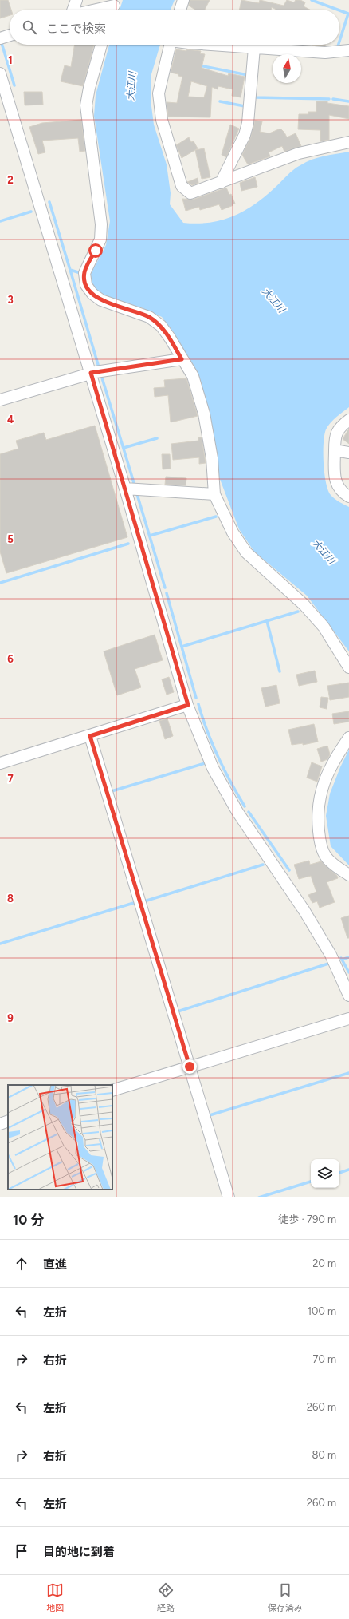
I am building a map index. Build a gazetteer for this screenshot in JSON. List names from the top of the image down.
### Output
{
  "water": ["大江川"],
  "north": "top",
  "page": {
    "search": "ここで検索",
    "heading": ["10 分", "徒歩 · 790 m"],
    "list": [
      ["直進", "20 m"],
      ["左折", "100 m"],
      ["右折", "70 m"],
      ["左折", "260 m"],
      ["右折", "80 m"],
      ["左折", "260 m"],
      "目的地に到着"
    ],
    "nav": ["地図", "経路", "保存済み"]
  },
  "grid": {
    "rows": [
      "1",
      "2",
      "3",
      "4",
      "5",
      "6",
      "7",
      "8",
      "9"
    ]
  }
}
